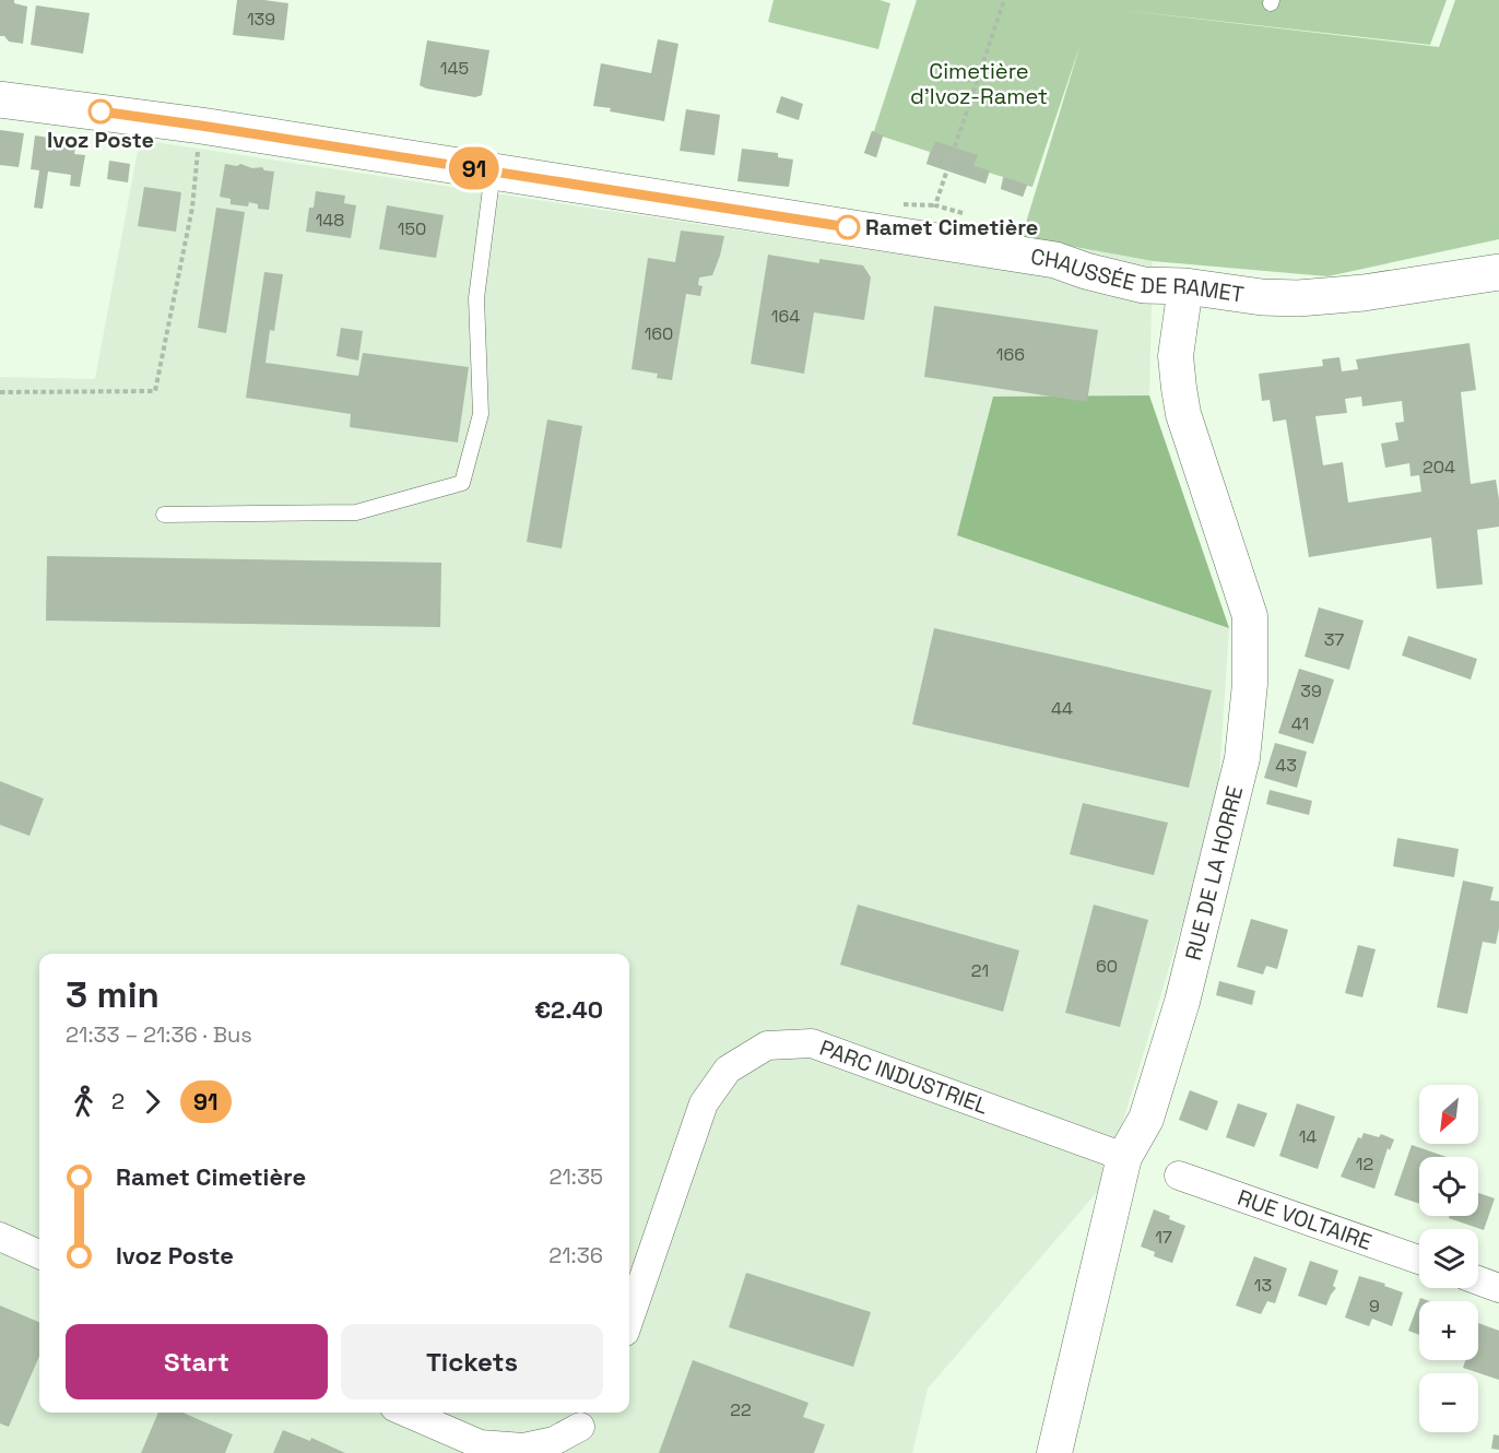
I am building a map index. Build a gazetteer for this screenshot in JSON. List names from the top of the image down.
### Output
{
  "streets": {
    "main road": ["CHAUSSÉE DE RAMET"],
    "street": ["RUE DE LA HORRE", "PARC INDUSTRIEL", "RUE VOLTAIRE"]
  },
  "crossings": [
    ["CHAUSSÉE DE RAMET", "RUE DE LA HORRE"],
    ["RUE DE LA HORRE", "PARC INDUSTRIEL"]
  ],
  "parks": ["Cimetière d'Ivoz-Ramet"],
  "places": ["Ivoz Poste", "Ramet Cimetière"],
  "lines": ["bus line 91"],
  "house_numbers": [
    "139",
    "145",
    "148",
    "150",
    "164",
    "160",
    "166",
    "204",
    "37",
    "39",
    "44",
    "41",
    "43",
    "60",
    "21",
    "14",
    "12",
    "17",
    "13",
    "9",
    "22"
  ],
  "north": "bottom left",
  "page": {
    "on_map": "91",
    "heading": ["3 min", "21:33 – 21:36 · Bus", "€2.40"],
    "legs": ["2", "91"],
    "map_buttons": ["+", "−"],
    "list": [
      {
        "name": "Ramet Cimetière",
        "value": "21:35"
      },
      {
        "name": "Ivoz Poste",
        "value": "21:36"
      }
    ],
    "buttons": ["Start", "Tickets"]
  }
}
